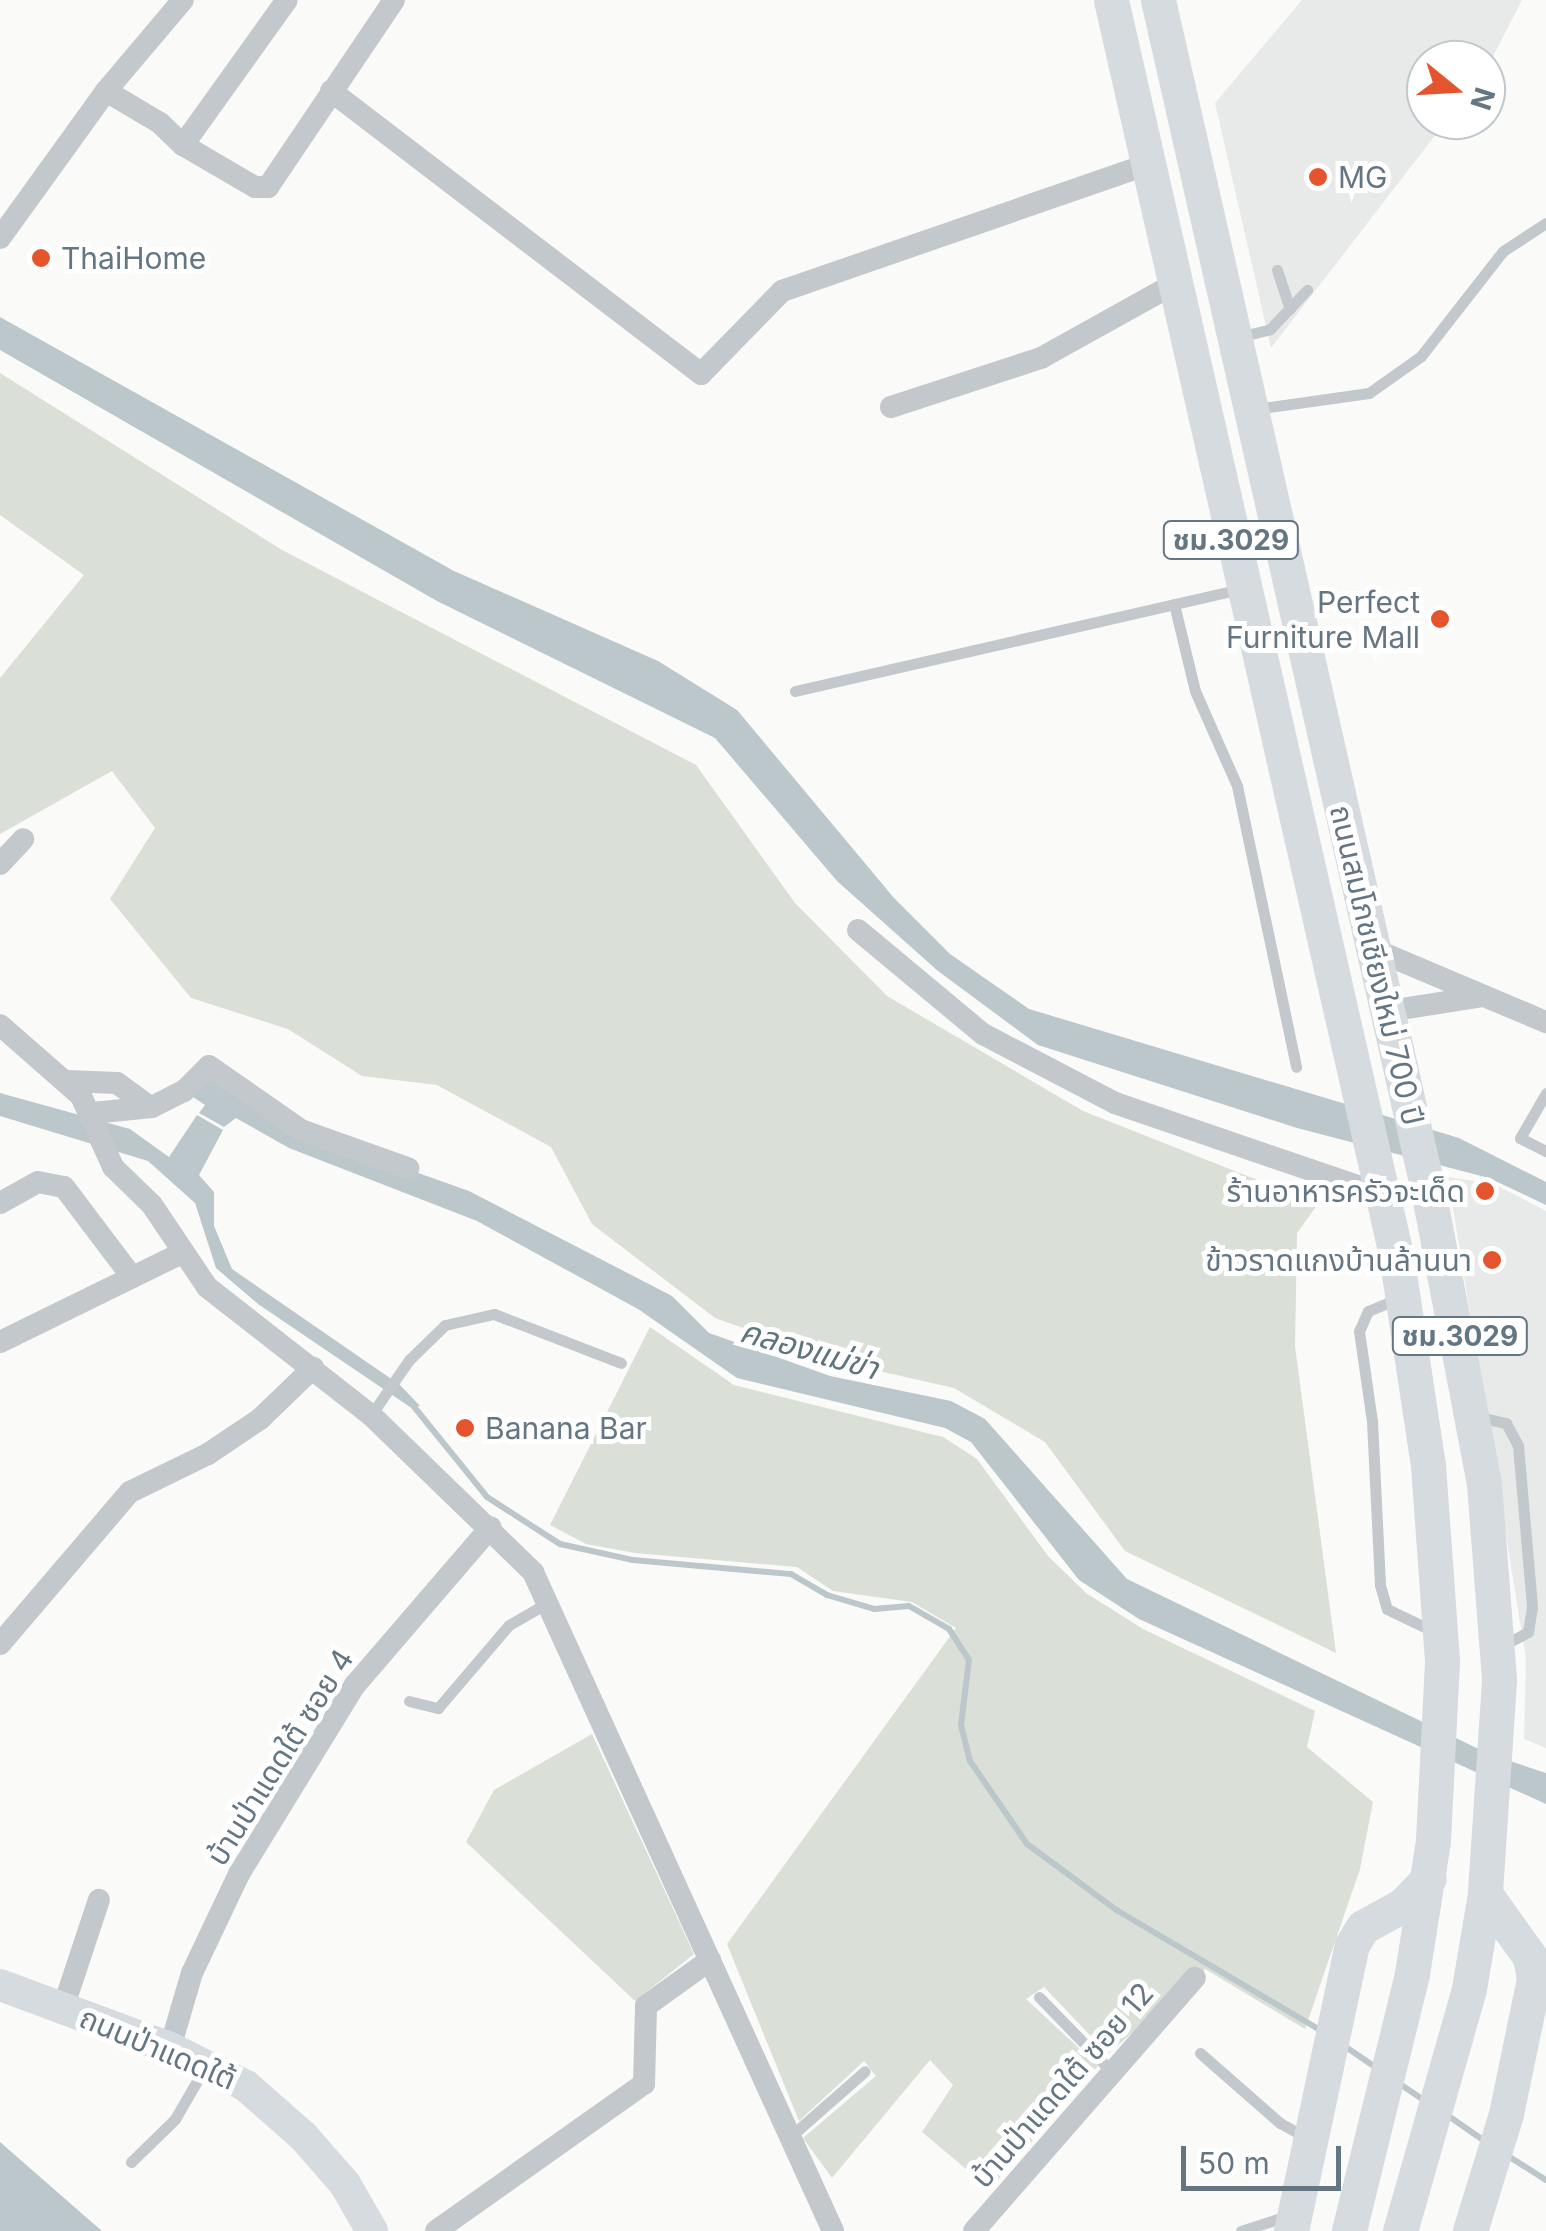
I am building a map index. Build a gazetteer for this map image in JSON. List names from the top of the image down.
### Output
{
  "streets": {
    "main road": ["ชม.3029", "ถนนสมโภชเชียงใหม่ 700 ปี"],
    "street": ["บ้านป่าแดดใต้ ซอย 4", "ถนนป่าแดดใต้", "บ้านป่าแดดใต้ ซอย 12"]
  },
  "crossings": [
    ["บ้านป่าแดดใต้ ซอย 4", "ถนนป่าแดดใต้"]
  ],
  "water": ["คลองแม่ข่า"],
  "places": [
    "MG",
    "ThaiHome",
    "Perfect Furniture Mall",
    "ร้านอาหารครัวจะเด็ด",
    "ข้าวราดแกงบ้านล้านนา",
    "Banana Bar"
  ],
  "scale_bar": "50 m",
  "north": "right"
}
